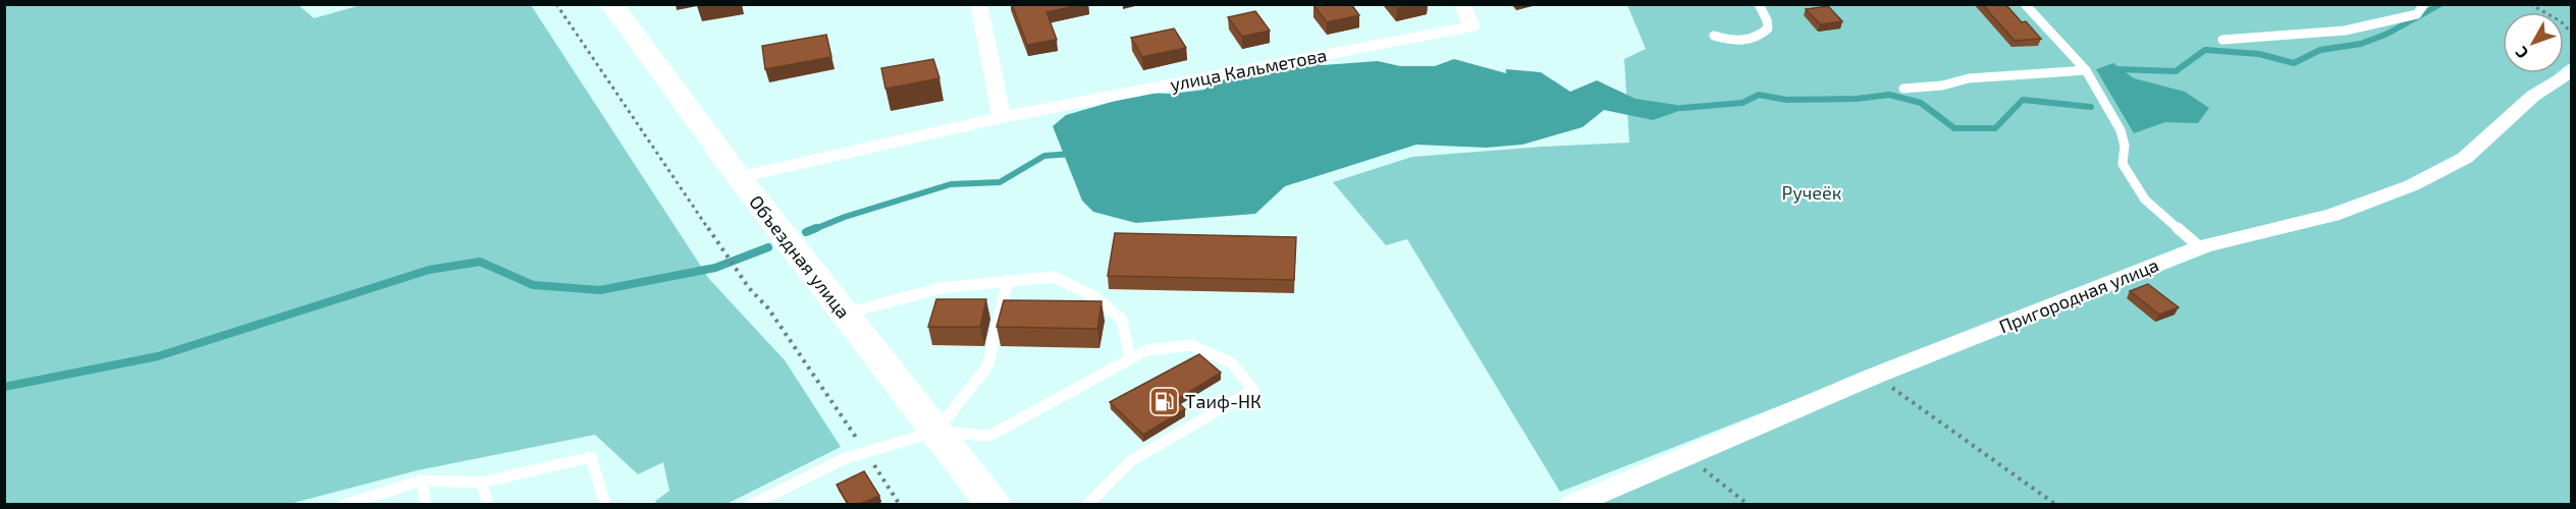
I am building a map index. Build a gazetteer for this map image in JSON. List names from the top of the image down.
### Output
{
  "streets": {
    "main road": ["Объездная улица"],
    "street": ["улица Кальметова", "Пригородная улица"]
  },
  "crossings": [
    ["улица Кальметова", "Объездная улица"]
  ],
  "parks": ["Ручеёк"],
  "places": {
    "fuel station": ["Таиф-НК"]
  },
  "north": "bottom left"
}
